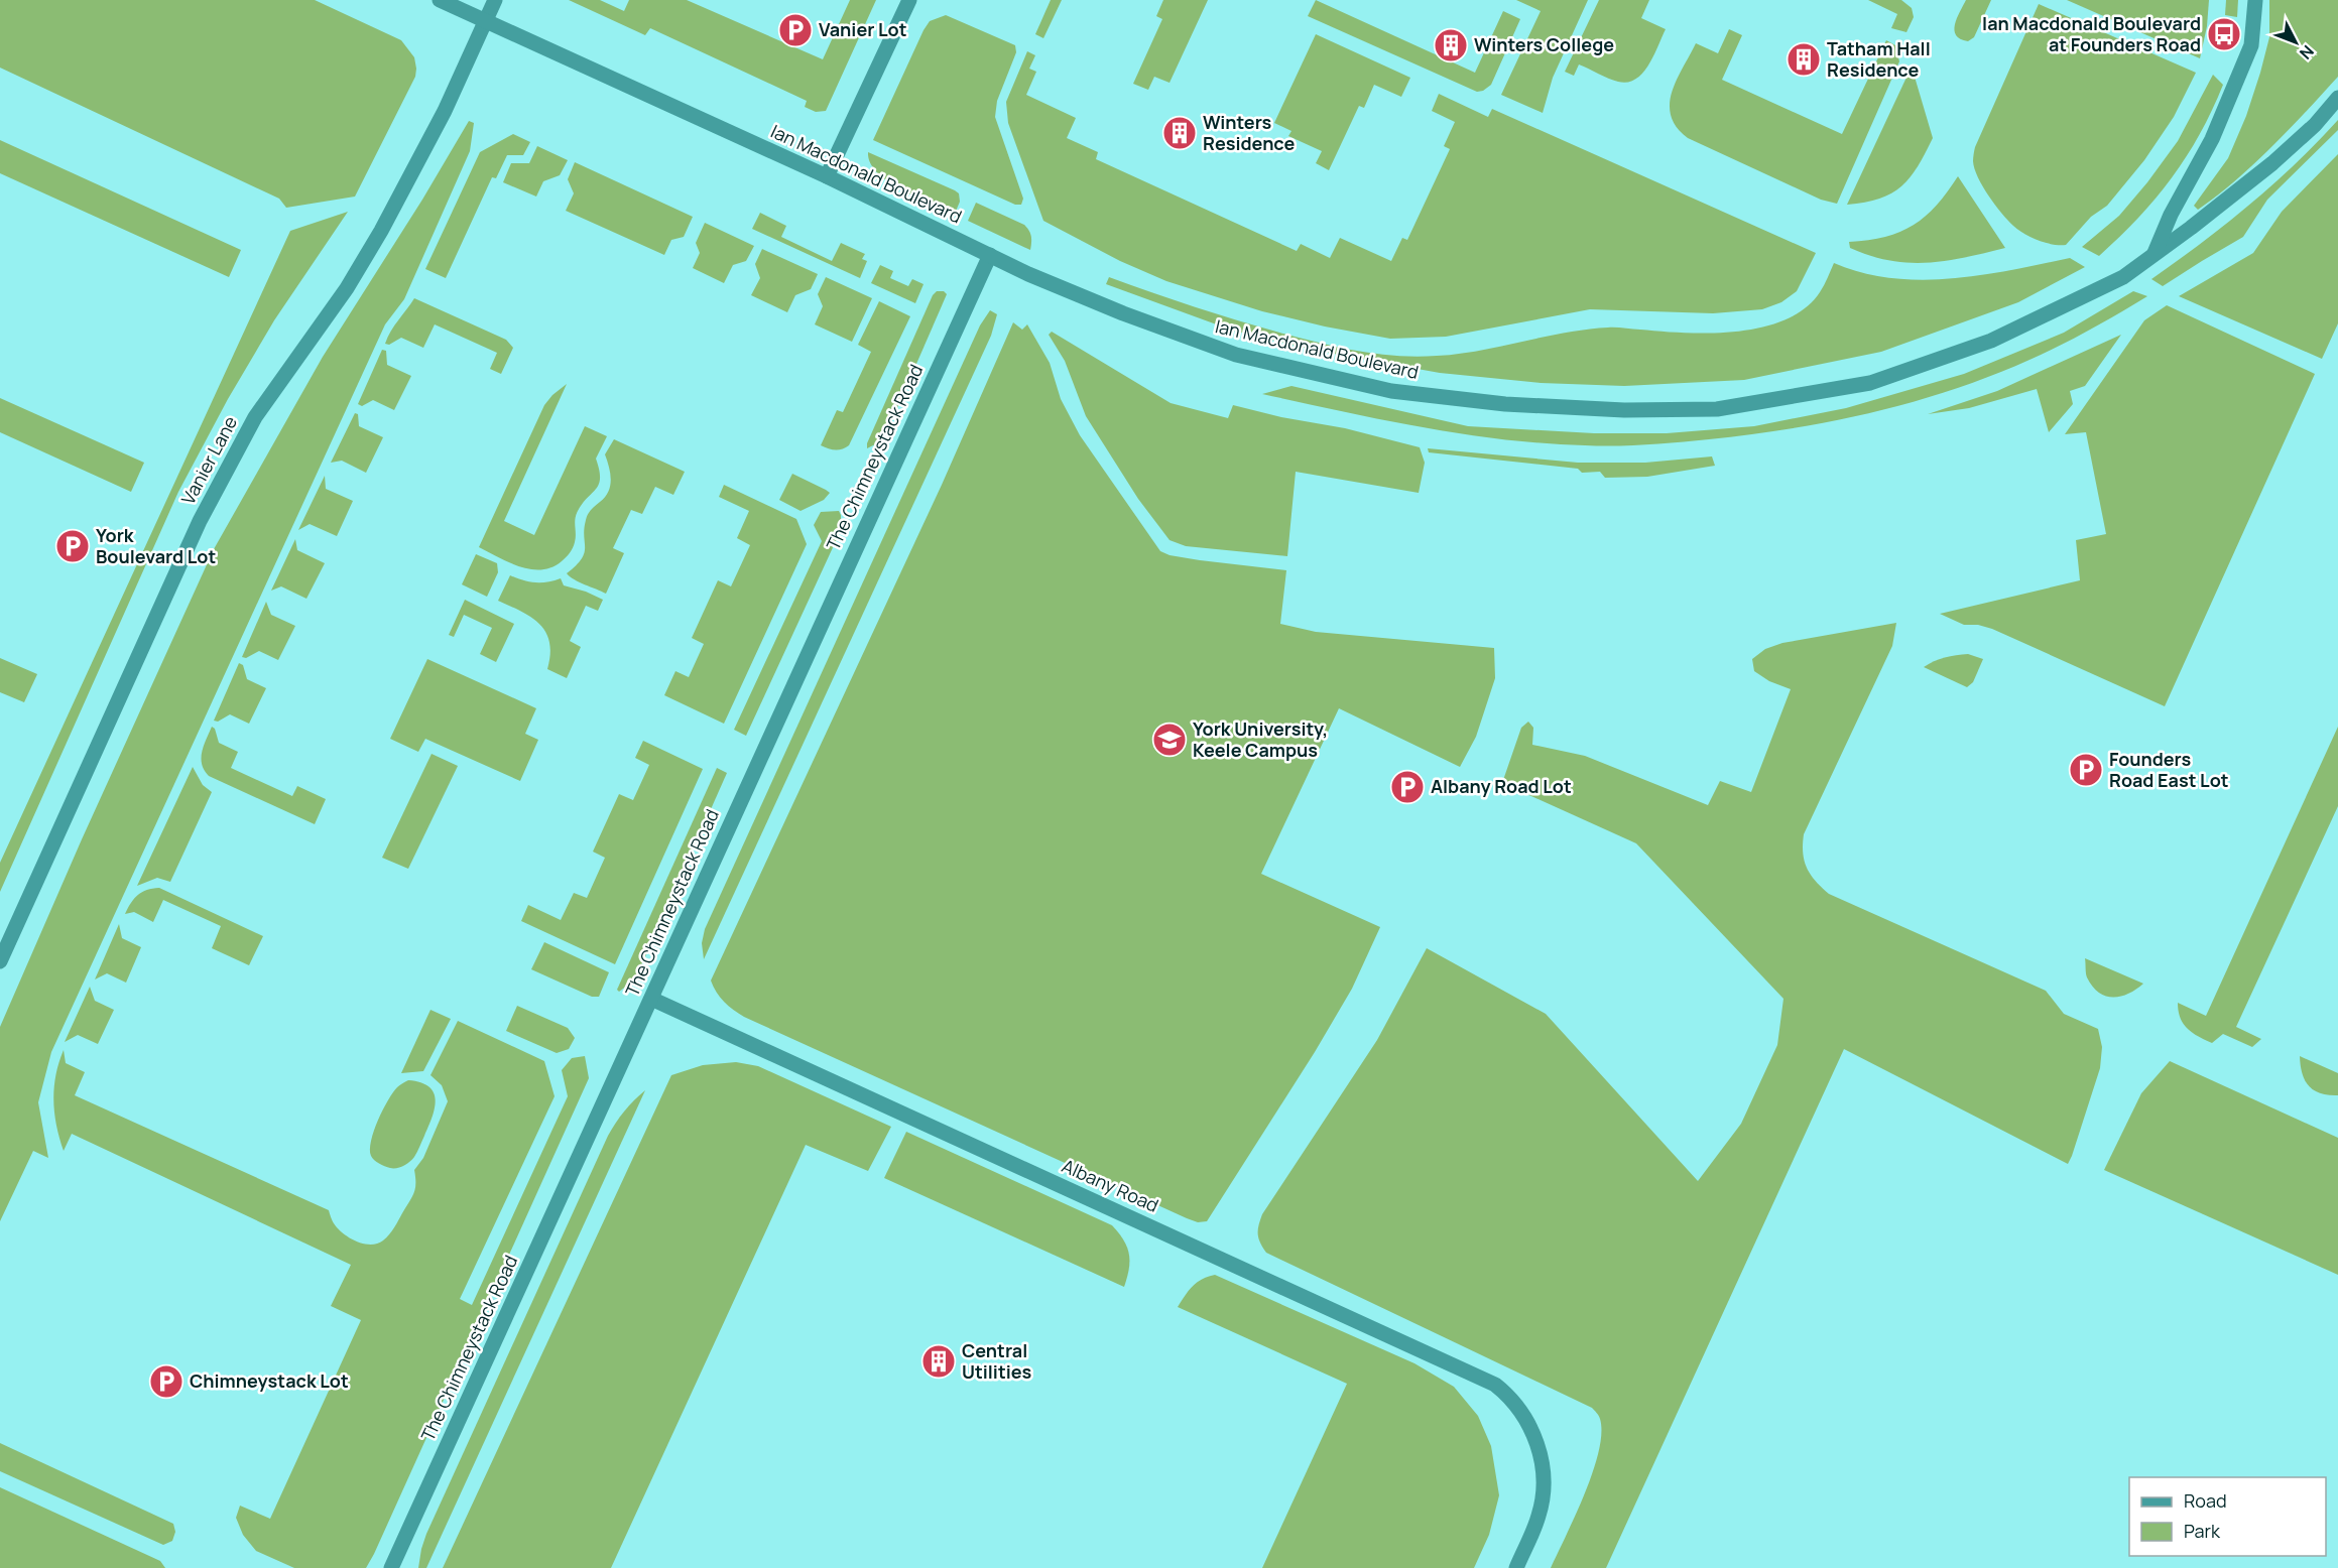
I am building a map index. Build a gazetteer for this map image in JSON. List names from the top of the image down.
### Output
{
  "streets": {
    "street": [
      "Ian Macdonald Boulevard",
      "The Chimneystack Road",
      "Vanier Lane",
      "Albany Road"
    ]
  },
  "crossings": [
    ["Ian Macdonald Boulevard", "The Chimneystack Road"],
    ["Ian Macdonald Boulevard", "Vanier Lane"],
    ["The Chimneystack Road", "Albany Road"]
  ],
  "places": {
    "parking": [
      "Vanier Lot",
      "York Boulevard Lot",
      "Founders Road East Lot",
      "Albany Road Lot",
      "Chimneystack Lot"
    ],
    "bus stop": ["Ian Macdonald Boulevard at Founders Road"],
    "building": [
      "Winters College",
      "Tatham Hall Residence",
      "Winters Residence",
      "Central Utilities"
    ],
    "school or university": ["York University, Keele Campus"]
  },
  "legend": ["Road", "Park"],
  "north": "bottom right"
}
